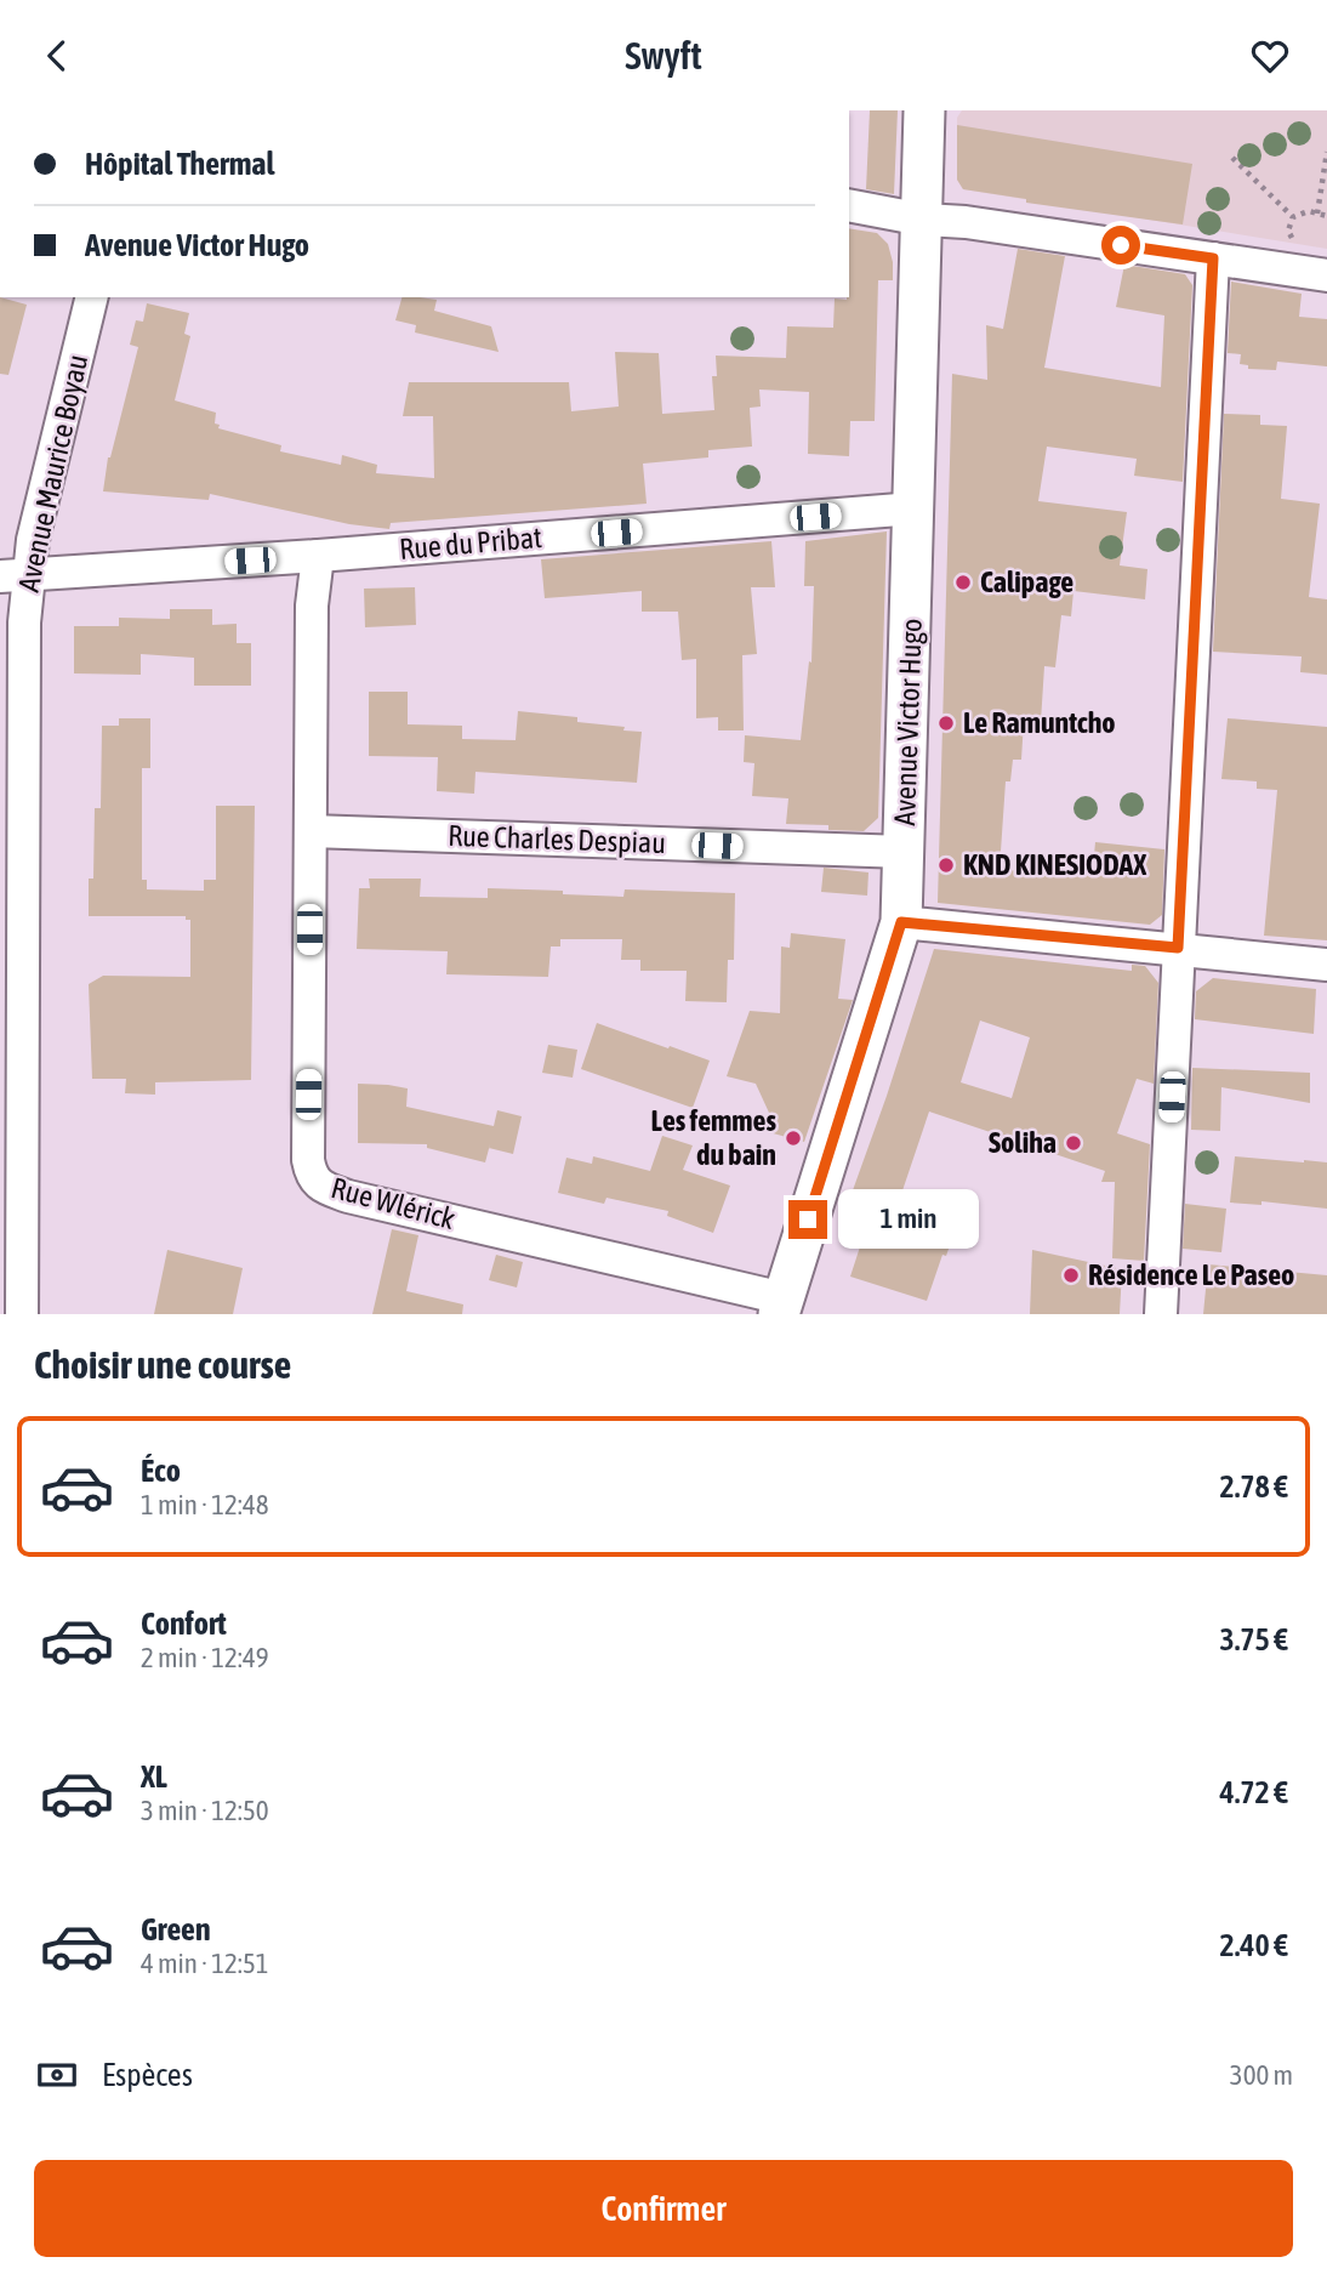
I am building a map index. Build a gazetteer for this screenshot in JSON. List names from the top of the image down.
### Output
{
  "streets": {
    "main road": ["Avenue Victor Hugo"],
    "street": [
      "Avenue Maurice Boyau",
      "Rue du Pribat",
      "Rue Charles Despiau",
      "Rue Wlérick"
    ]
  },
  "crossings": [
    ["Avenue Maurice Boyau", "Rue du Pribat"],
    ["Rue du Pribat", "Avenue Victor Hugo"],
    ["Rue du Pribat", "Rue Wlérick"],
    ["Avenue Victor Hugo", "Rue Charles Despiau"],
    ["Avenue Victor Hugo", "Rue Wlérick"],
    ["Rue Charles Despiau", "Rue Wlérick"]
  ],
  "places": [
    "Calipage",
    "Le Ramuntcho",
    "KND KINESIODAX",
    "Les femmes du bain",
    "Soliha",
    "Résidence Le Paseo"
  ],
  "page": {
    "header": "Swyft",
    "banner": ["Hôpital Thermal", "Avenue Victor Hugo"],
    "bubble": "1 min",
    "heading": "Choisir une course",
    "list": [
      {
        "name": "Éco",
        "note": "1 min · 12:48",
        "value": "2.78 €"
      },
      {
        "name": "Confort",
        "note": "2 min · 12:49",
        "value": "3.75 €"
      },
      {
        "name": "XL",
        "note": "3 min · 12:50",
        "value": "4.72 €"
      },
      {
        "name": "Green",
        "note": "4 min · 12:51",
        "value": "2.40 €"
      }
    ],
    "pay": ["Espèces", "300 m"],
    "buttons": "Confirmer"
  }
}
